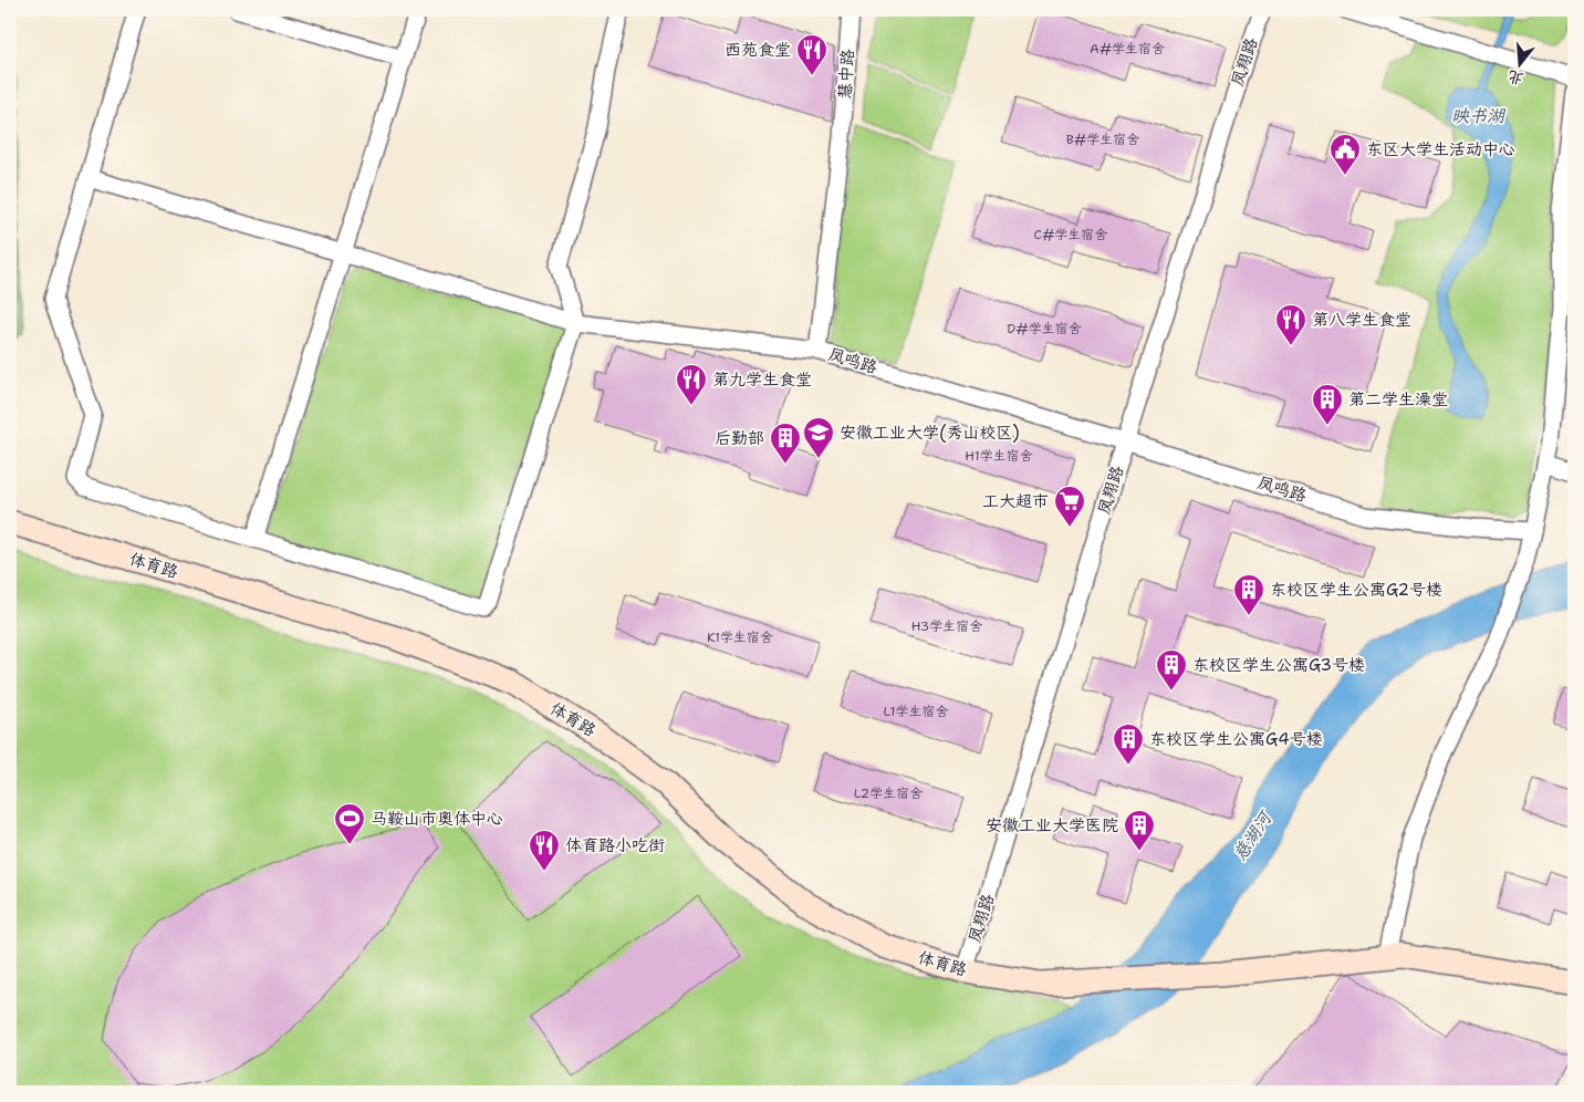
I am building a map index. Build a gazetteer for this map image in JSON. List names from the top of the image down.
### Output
{
  "streets": {
    "street": [
      "凤翔路",
      "慧中路",
      "凤鸣路",
      "体育路"
    ]
  },
  "crossings": [
    ["凤翔路", "凤鸣路"],
    ["凤翔路", "体育路"],
    ["慧中路", "凤鸣路"]
  ],
  "water": ["映书湖", "慈湖河"],
  "places": {
    "restaurant": [
      "西苑食堂",
      "第八学生食堂",
      "第九学生食堂",
      "体育路小吃街"
    ],
    "public building": ["东区大学生活动中心"],
    "building": [
      "第二学生澡堂",
      "后勤部",
      "东校区学生公寓G2号楼",
      "东校区学生公寓G3号楼",
      "东校区学生公寓G4号楼",
      "安徽工业大学医院"
    ],
    "school or university": ["安徽工业大学(秀山校区)"],
    "supermarket": ["工大超市"],
    "sports": ["马鞍山市奥体中心"]
  },
  "house_numbers": [
    "A#学生宿舍",
    "B#学生宿舍",
    "C#学生宿舍",
    "D#学生宿舍",
    "H1学生宿舍",
    "H3学生宿舍",
    "K1学生宿舍",
    "L1学生宿舍",
    "L2学生宿舍"
  ],
  "north": "bottom"
}
